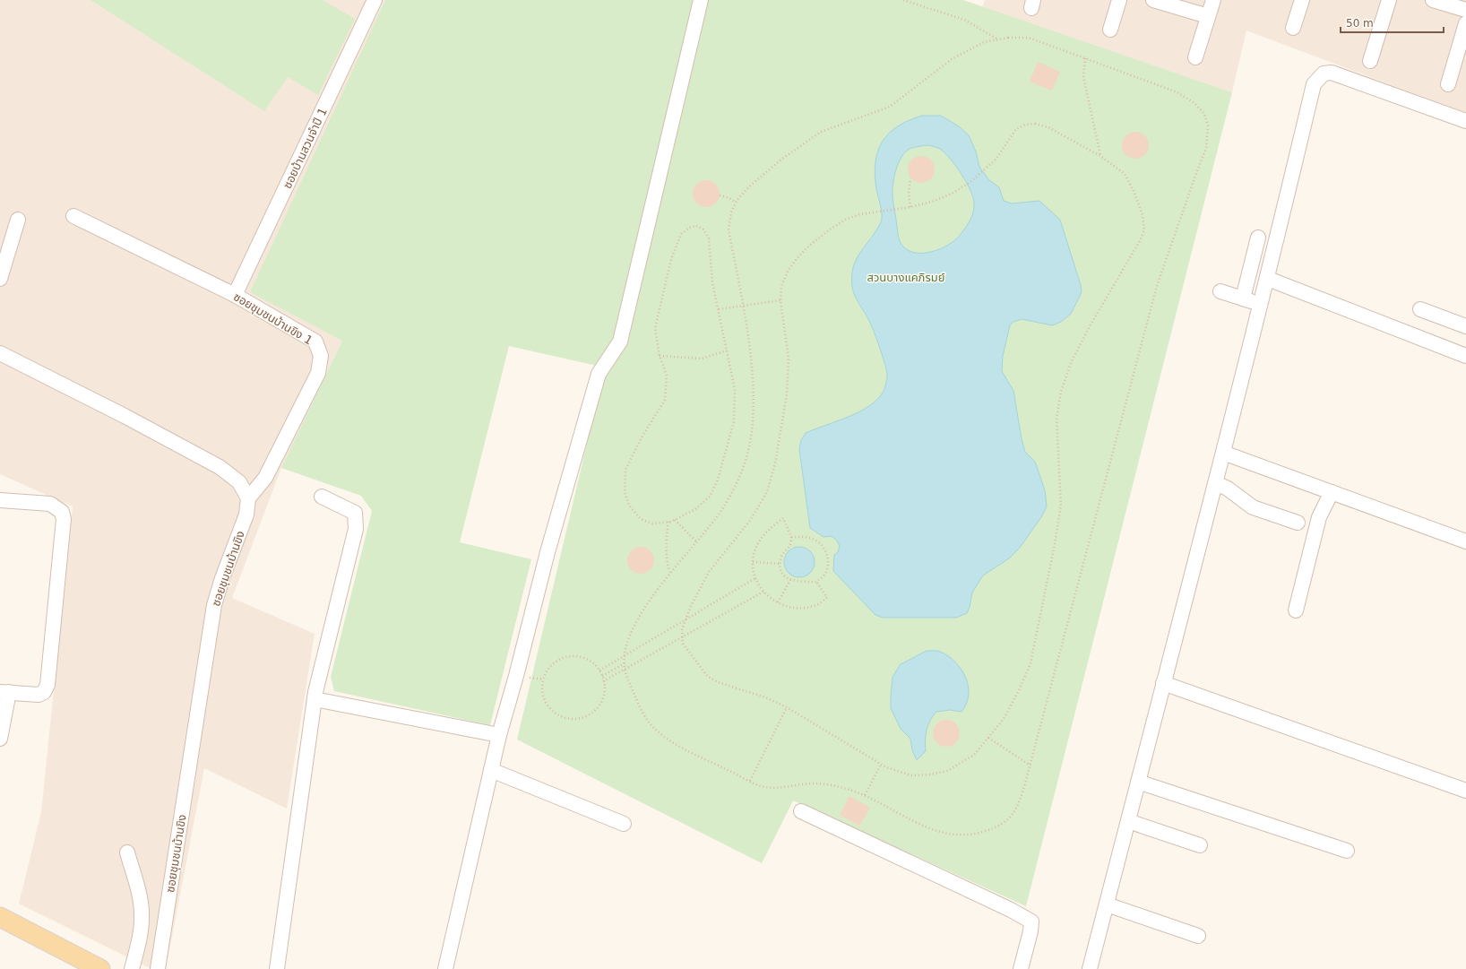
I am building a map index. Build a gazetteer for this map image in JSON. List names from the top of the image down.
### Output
{
  "streets": {
    "street": ["ซอยบ้านสวนจำปี 1", "ซอยชุมชนบ้านขิง 1", "ซอยชุมชนบ้านขิง"]
  },
  "crossings": [
    ["ซอยบ้านสวนจำปี 1", "ซอยชุมชนบ้านขิง 1"],
    ["ซอยชุมชนบ้านขิง 1", "ซอยชุมชนบ้านขิง"]
  ],
  "parks": ["สวนบางแคภิรมย์"],
  "scale_bar": "50 m"
}
